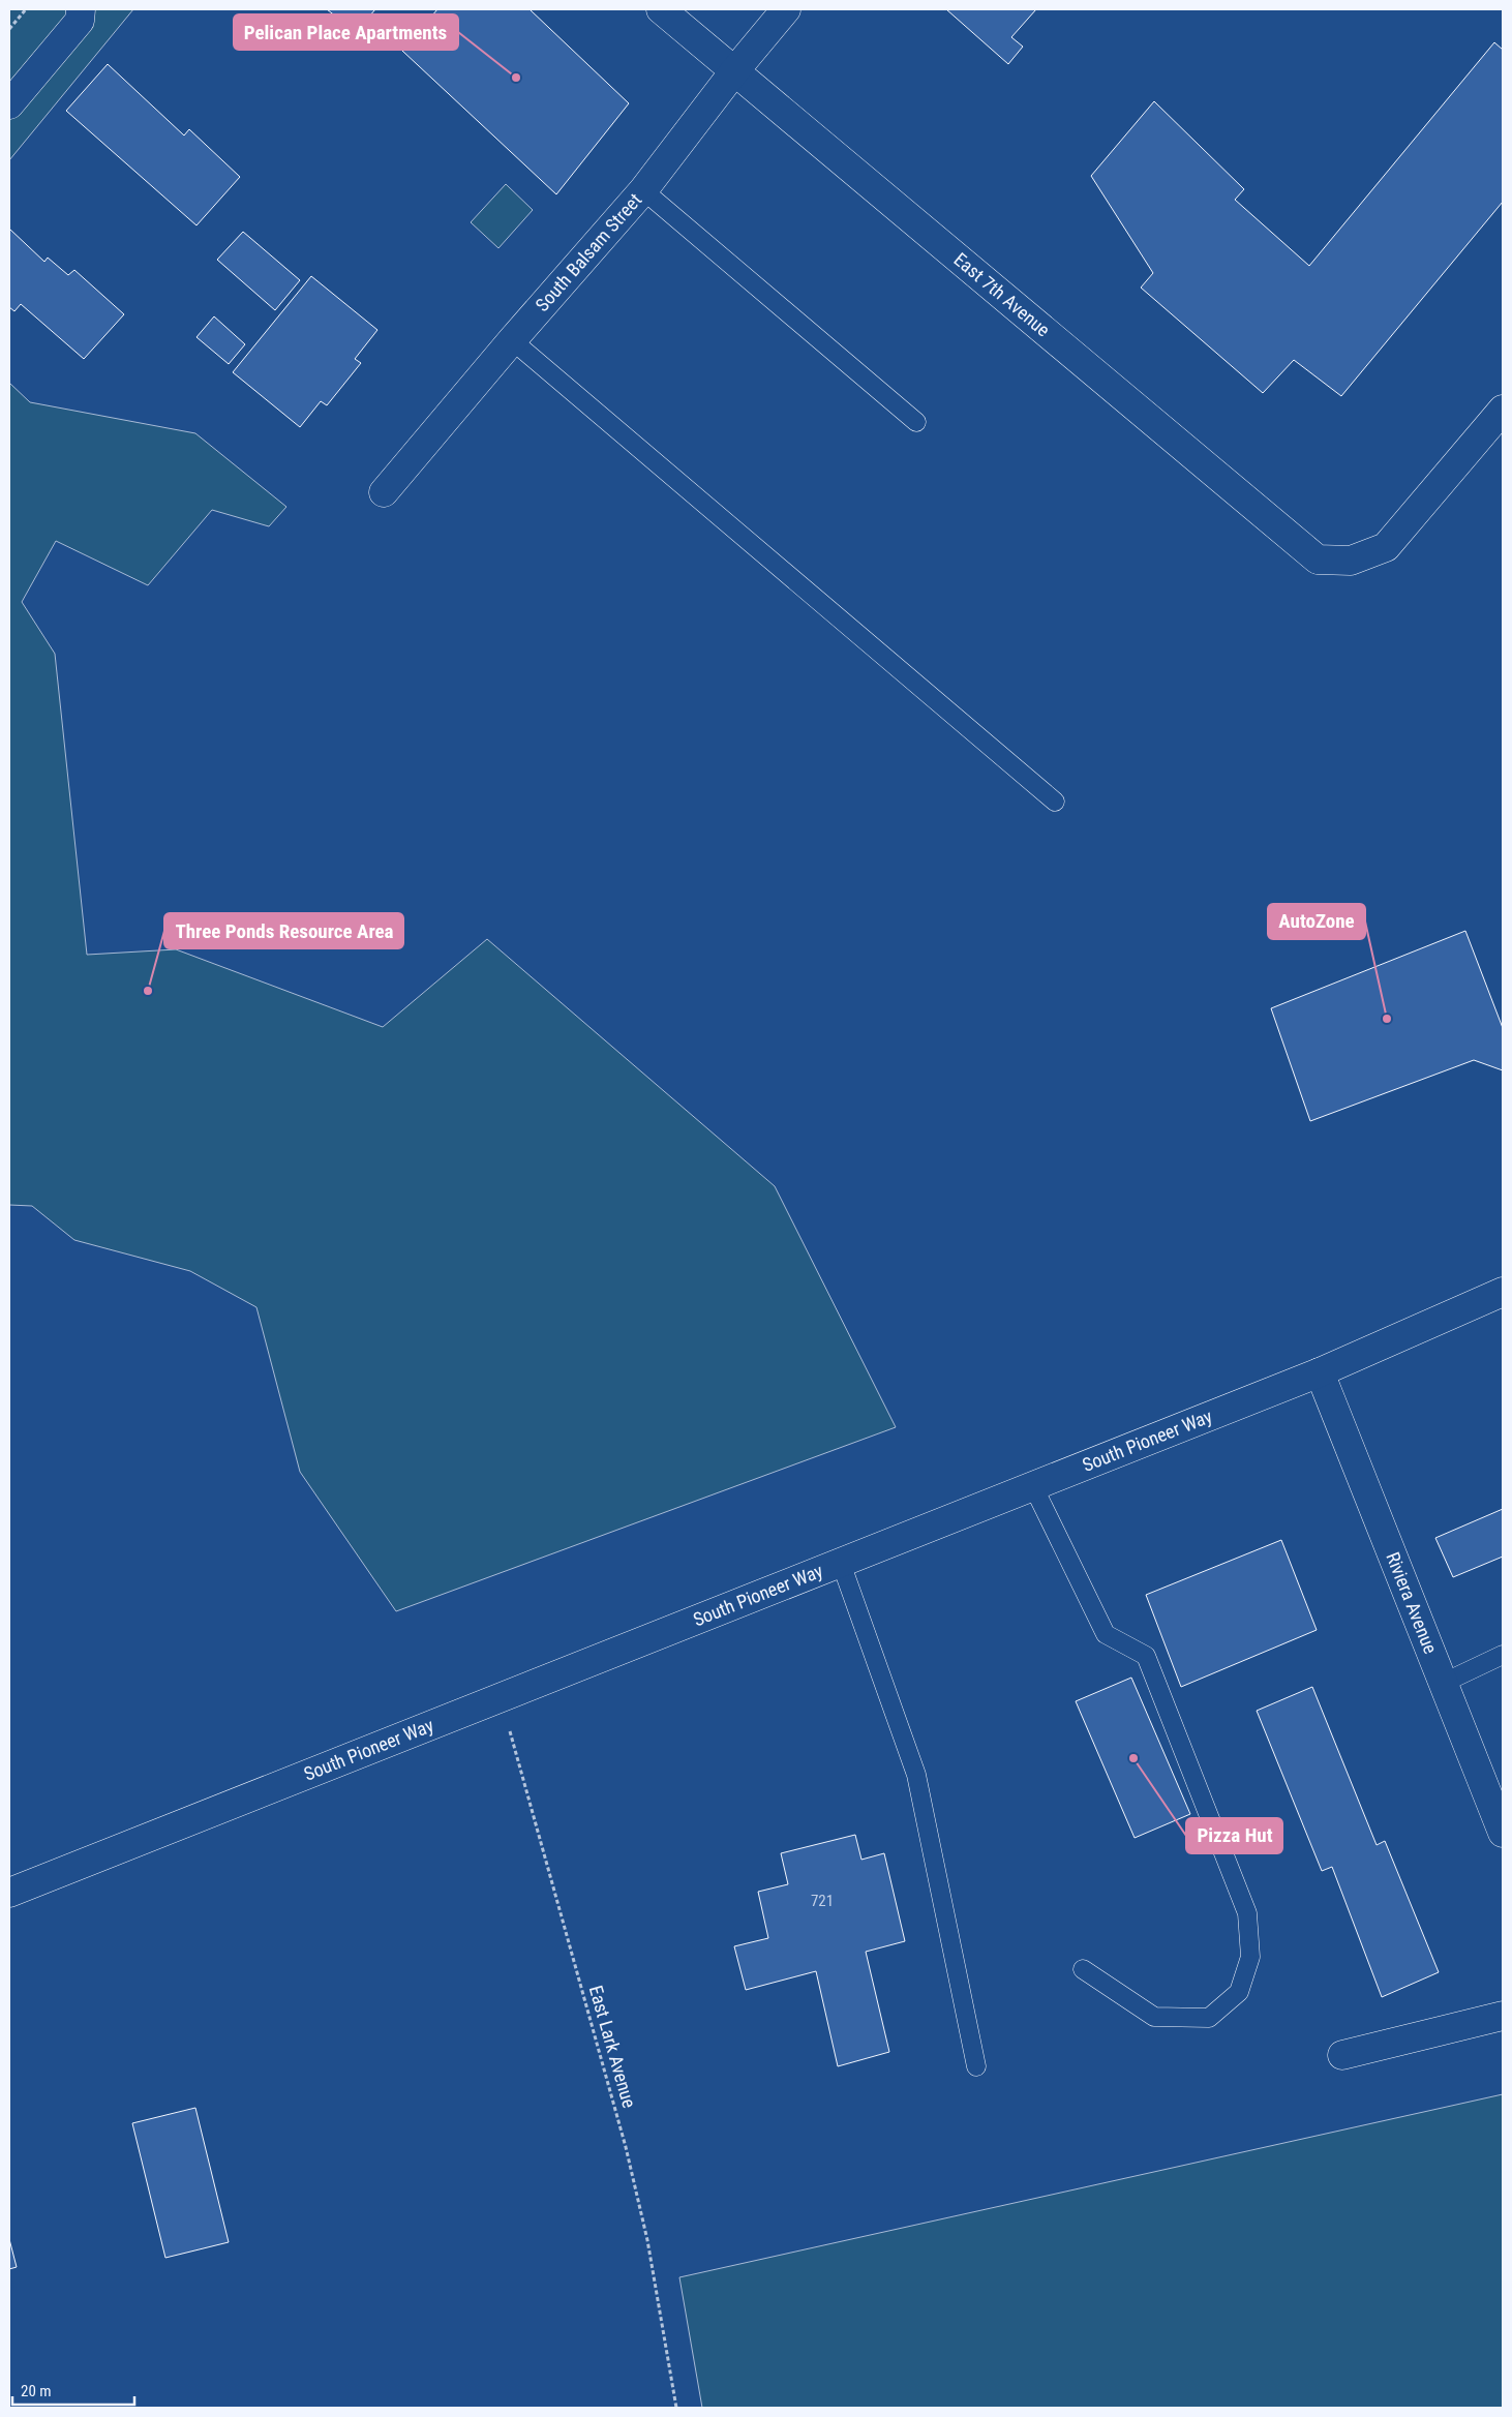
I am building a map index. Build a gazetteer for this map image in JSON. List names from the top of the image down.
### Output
{
  "streets": {
    "street": [
      "South Balsam Street",
      "East 7th Avenue",
      "South Pioneer Way",
      "Riviera Avenue"
    ],
    "path": ["East Lark Avenue"]
  },
  "crossings": [
    ["South Balsam Street", "East 7th Avenue"],
    ["South Pioneer Way", "Riviera Avenue"],
    ["South Pioneer Way", "East Lark Avenue"]
  ],
  "places": [
    "Pelican Place Apartments",
    "Three Ponds Resource Area",
    "AutoZone",
    "Pizza Hut"
  ],
  "house_numbers": ["721"],
  "scale_bar": "20 m"
}
